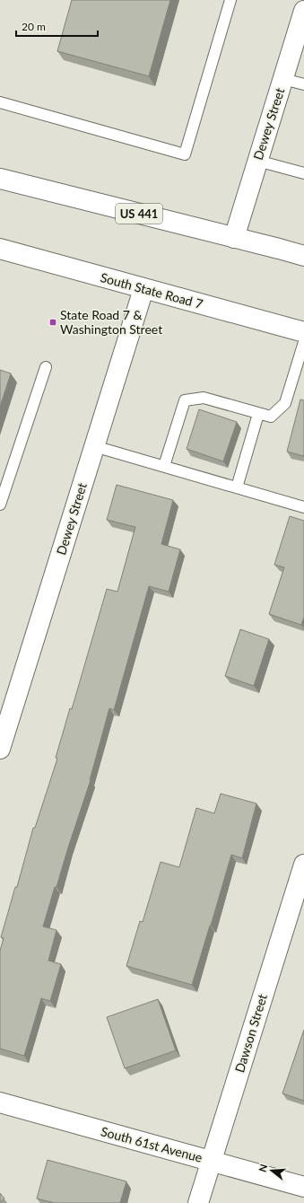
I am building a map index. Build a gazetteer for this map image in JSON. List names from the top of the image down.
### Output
{
  "streets": {
    "street": [
      "Dewey Street",
      "US 441",
      "South State Road 7",
      "Dawson Street",
      "South 61st Avenue"
    ]
  },
  "crossings": [
    ["Dewey Street", "US 441"],
    ["Dewey Street", "South State Road 7"],
    ["Dawson Street", "South 61st Avenue"]
  ],
  "places": {
    "transit": ["State Road 7 & Washington Street"]
  },
  "scale_bar": "20 m",
  "north": "left"
}
